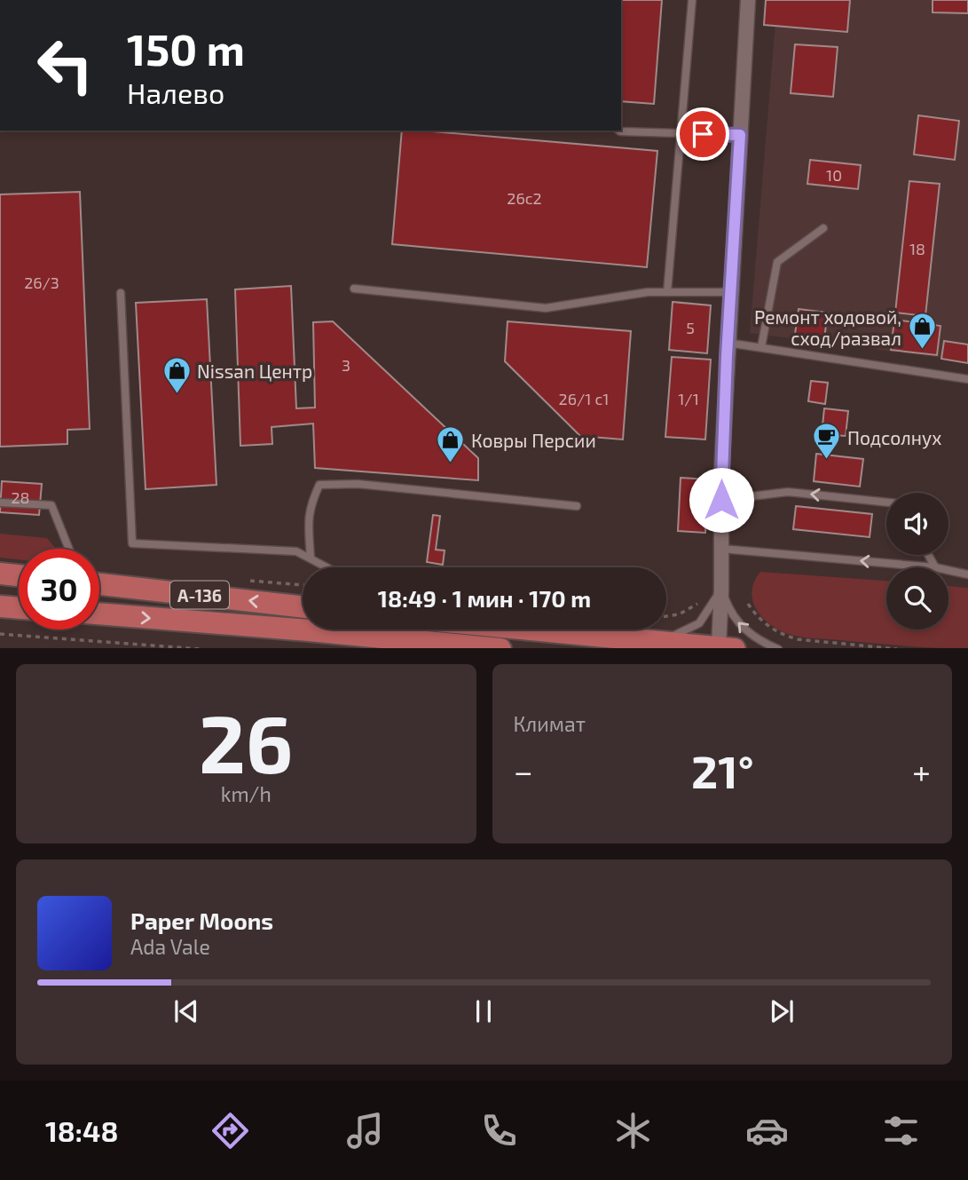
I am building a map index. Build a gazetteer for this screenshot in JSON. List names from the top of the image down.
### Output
{
  "streets": {
    "main road": ["А-136"]
  },
  "places": {
    "shop": ["Ремонт ходовой, сход/развал", "Nissan Центр", "Ковры Персии"],
    "cafe": ["Подсолнух"]
  },
  "house_numbers": [
    "10",
    "26с2",
    "18",
    "26/3",
    "5",
    "3",
    "26/1 с1",
    "1/1",
    "28"
  ],
  "page": {
    "turn": ["150 m", "Налево"],
    "limit": "30",
    "trip": "18:49 · 1 мин · 170 m",
    "tile": [
      ["26", "km/h"],
      "Климат"
    ],
    "heat": ["−", "21°", "+"],
    "song": ["Paper Moons", "Ada Vale"],
    "tabs": "18:48"
  }
}
